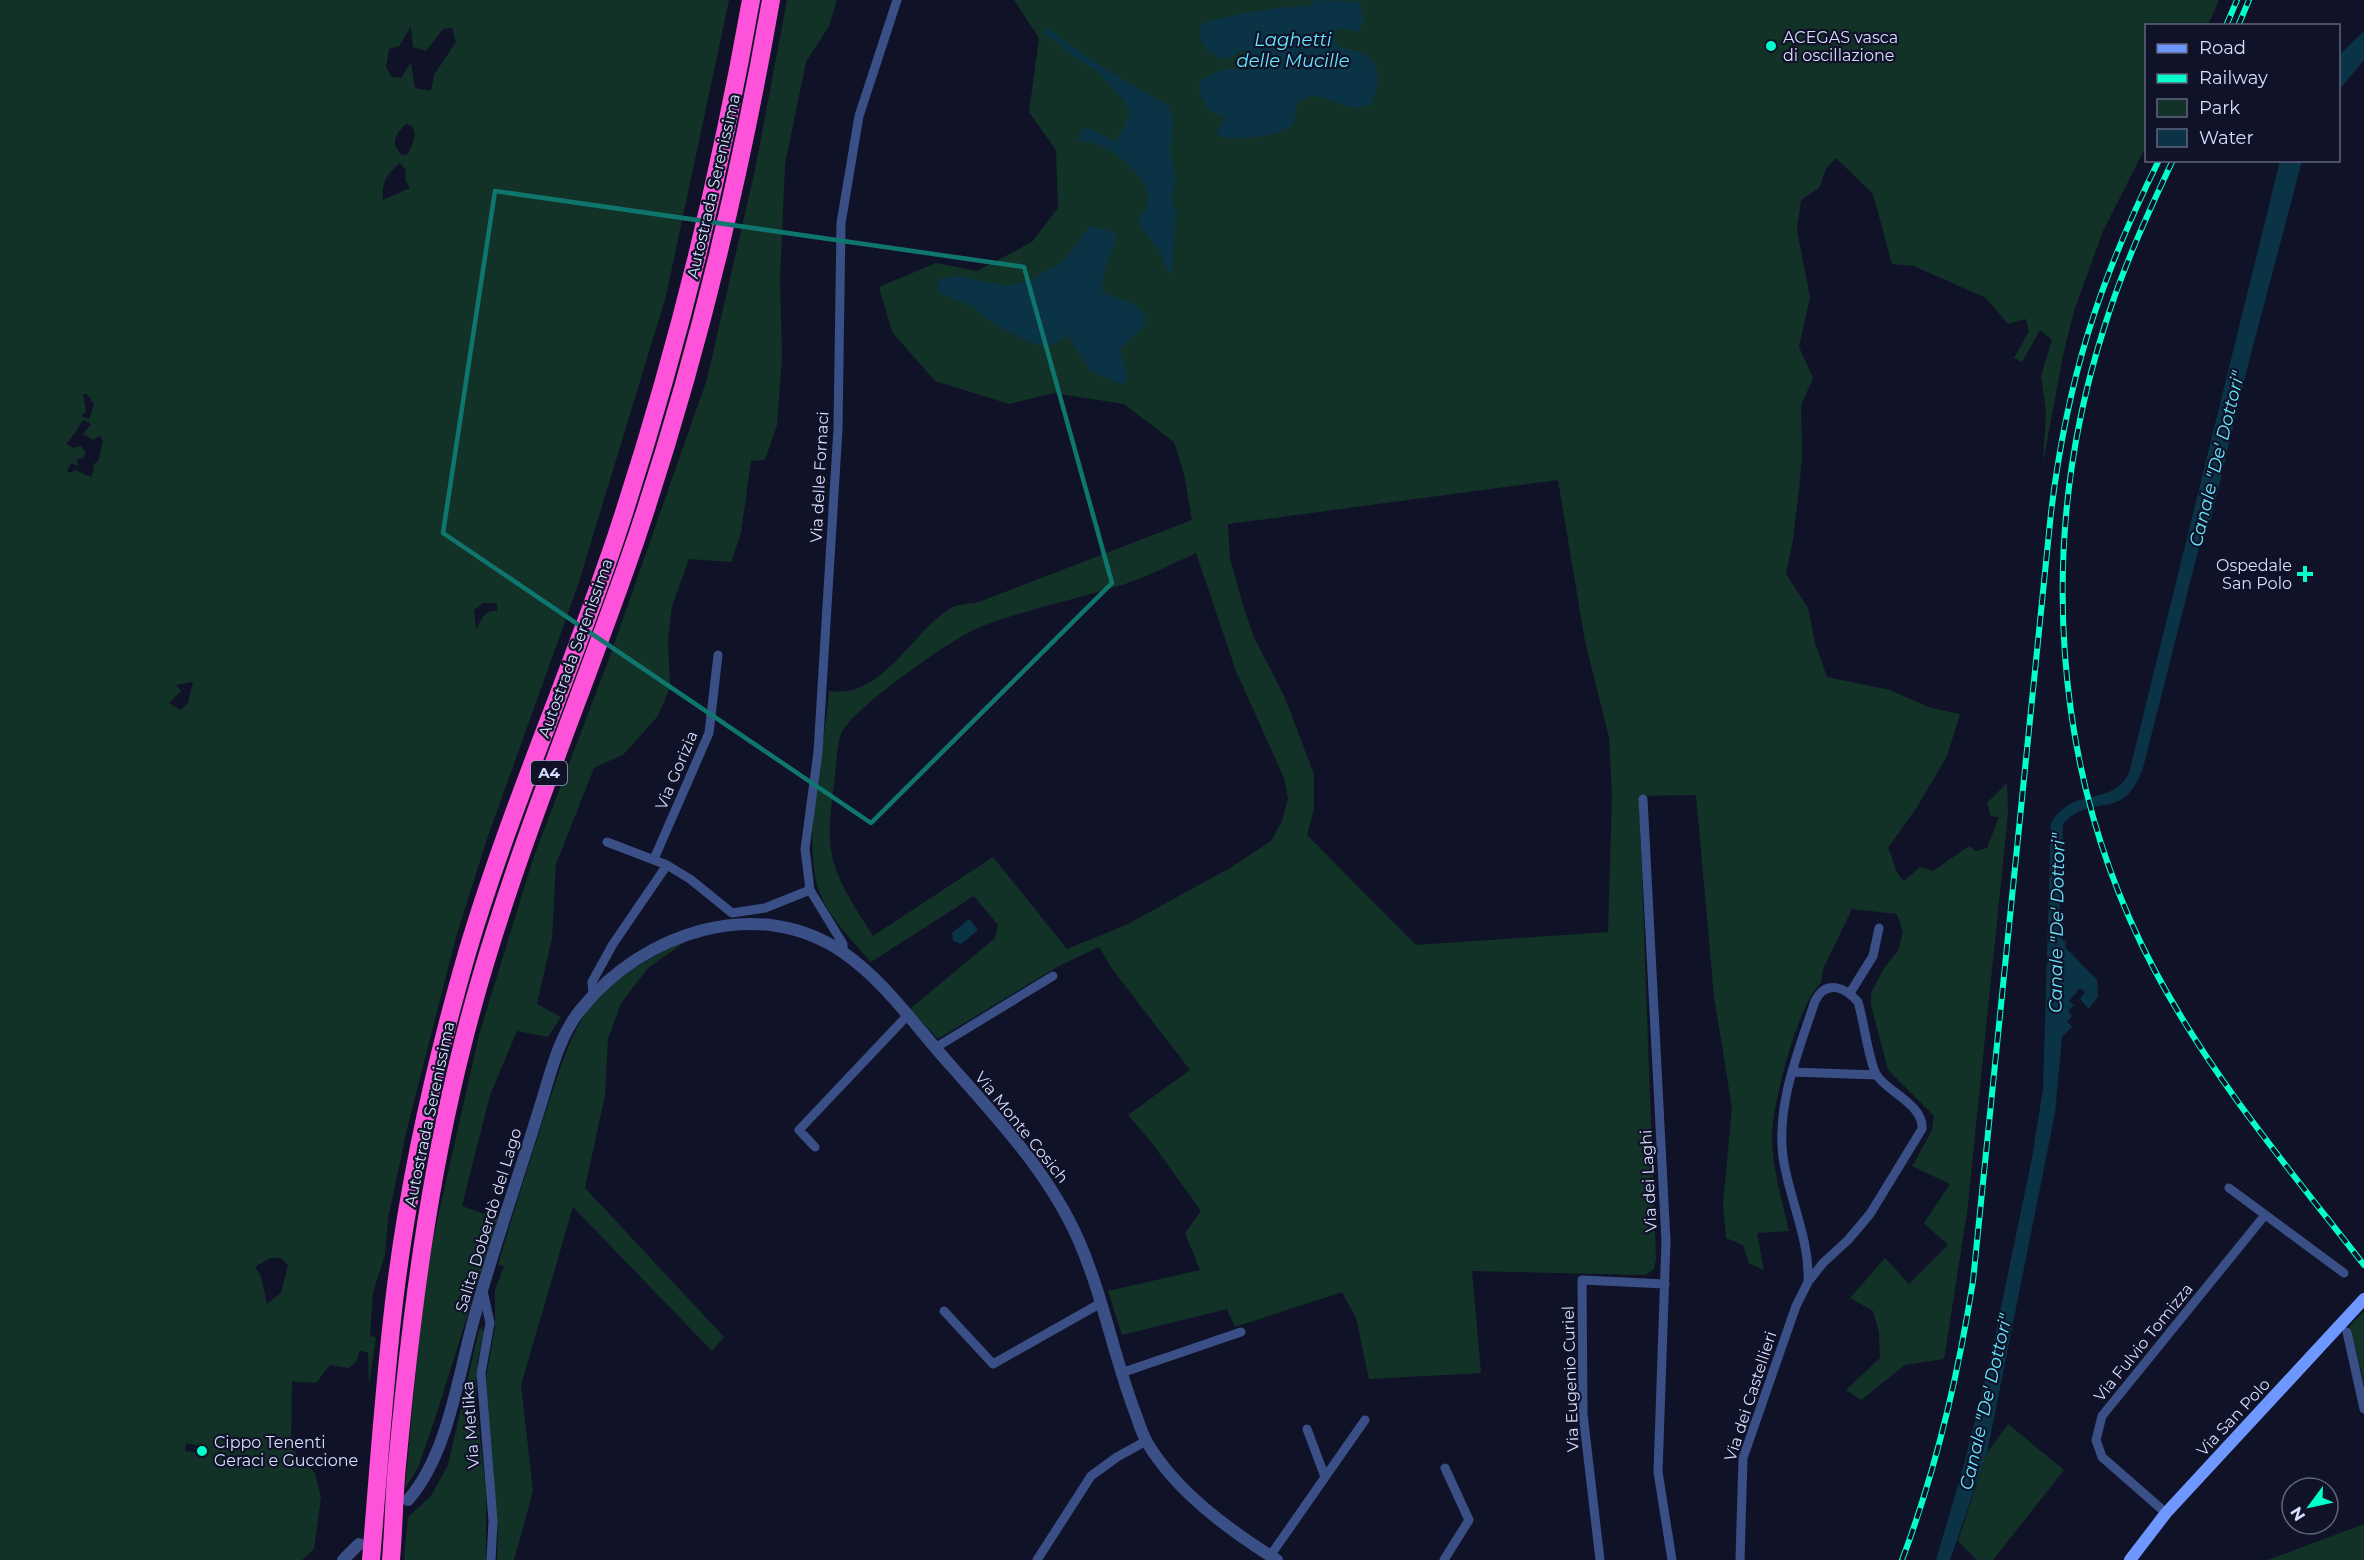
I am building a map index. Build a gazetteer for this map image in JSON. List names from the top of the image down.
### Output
{
  "streets": {
    "highway": ["Autostrada Serenissima", "A4"],
    "main road": ["Via San Polo"],
    "street": [
      "Via delle Fornaci",
      "Via Gorizia",
      "Via Monte Cosich",
      "Via dei Laghi",
      "Salita Doberdò del Lago",
      "Via Fulvio Tomizza",
      "Via Eugenio Curiel",
      "Via dei Castellieri",
      "Via Metlika"
    ]
  },
  "crossings": [
    ["Via delle Fornaci", "Via Monte Cosich"],
    ["Via delle Fornaci", "Salita Doberdò del Lago"],
    ["Via Monte Cosich", "Salita Doberdò del Lago"],
    ["Via dei Laghi", "Via Eugenio Curiel"],
    ["Salita Doberdò del Lago", "Via Metlika"],
    ["Via Fulvio Tomizza", "Via San Polo"]
  ],
  "water": ["Laghetti delle Mucille", "Canale \"De' Dottori\""],
  "places": {
    "other": ["ACEGAS vasca di oscillazione", "Cippo Tenenti Geraci e Guccione"],
    "health": ["Ospedale San Polo"]
  },
  "legend": [
    "Road",
    "Railway",
    "Park",
    "Water"
  ],
  "north": "bottom left"
}
